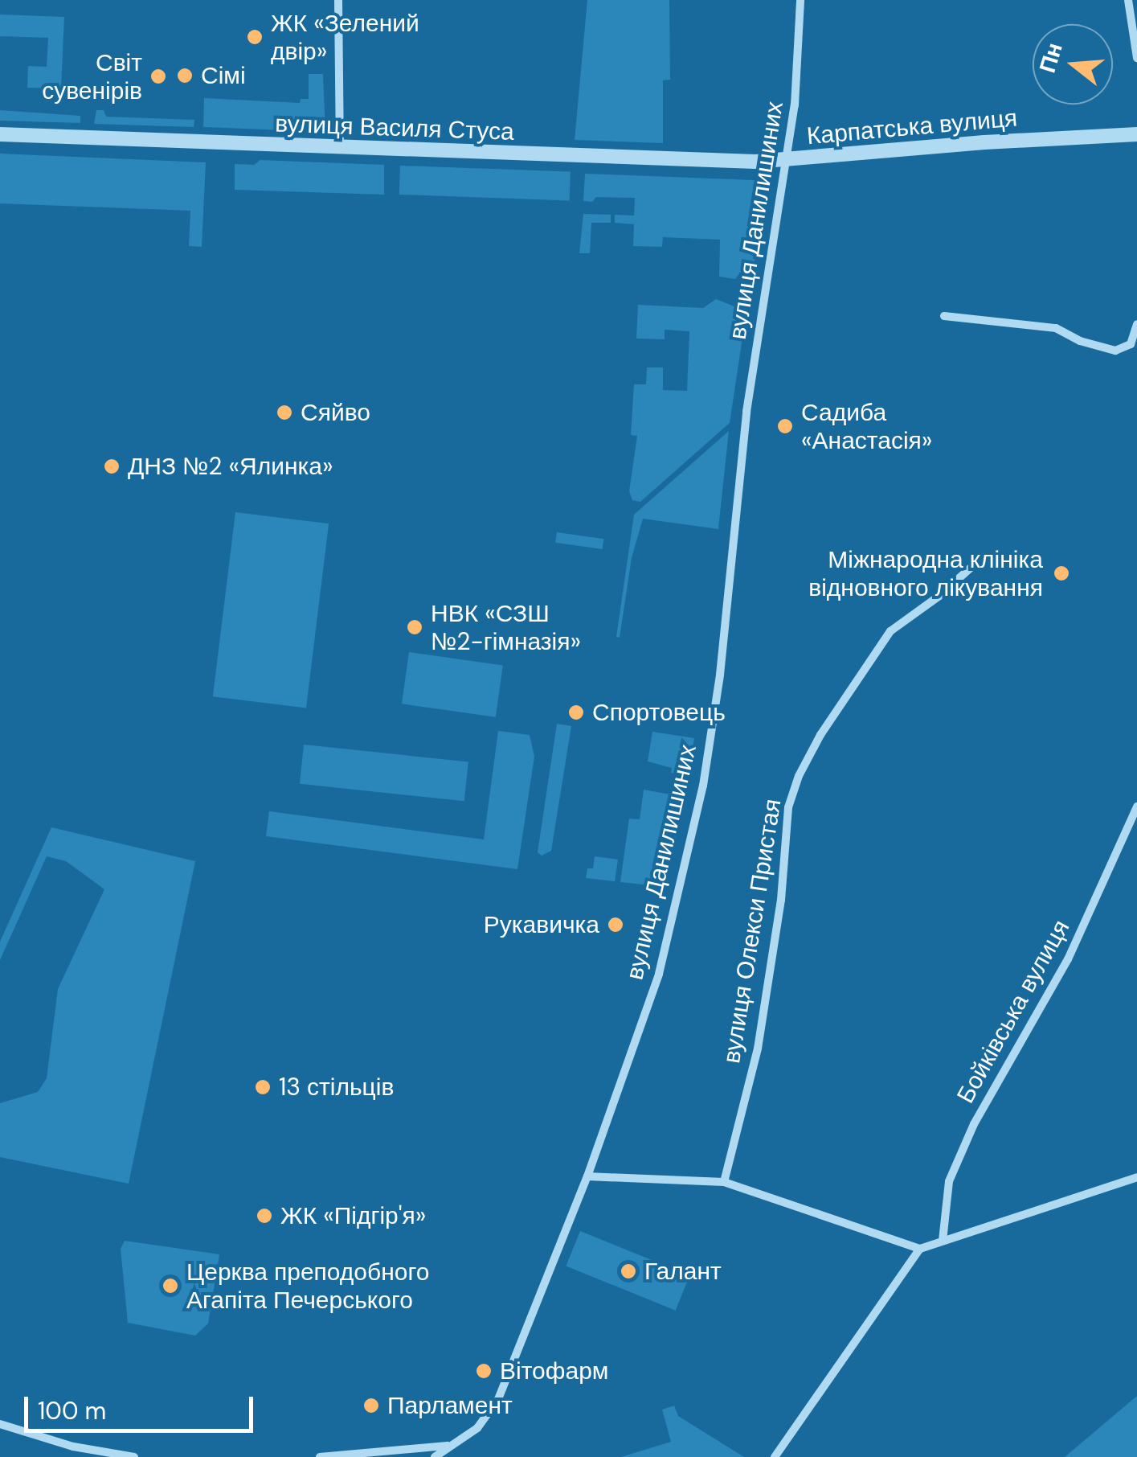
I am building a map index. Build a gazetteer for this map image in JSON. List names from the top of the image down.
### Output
{
  "streets": {
    "street": [
      "Карпатська вулиця",
      "вулиця Василя Стуса",
      "вулиця Данилишиних",
      "вулиця Олекси Пристая",
      "Бойківська вулиця"
    ]
  },
  "crossings": [
    ["Карпатська вулиця", "вулиця Василя Стуса"],
    ["Карпатська вулиця", "вулиця Данилишиних"],
    ["вулиця Василя Стуса", "вулиця Данилишиних"]
  ],
  "places": [
    "ЖК «Зелений двір»",
    "Сімі",
    "Світ сувенірів",
    "Сяйво",
    "Садиба «Анастасія»",
    "ДНЗ №2 «Ялинка»",
    "Міжнародна клініка відновного лікування",
    "НВК «СЗШ №2-гімназія»",
    "Спортовець",
    "Рукавичка",
    "13 стільців",
    "ЖК «Підгір'я»",
    "Галант",
    "Церква преподобного Агапіта Печерського",
    "Вітофарм",
    "Парламент"
  ],
  "scale_bar": "100 m",
  "north": "left"
}
